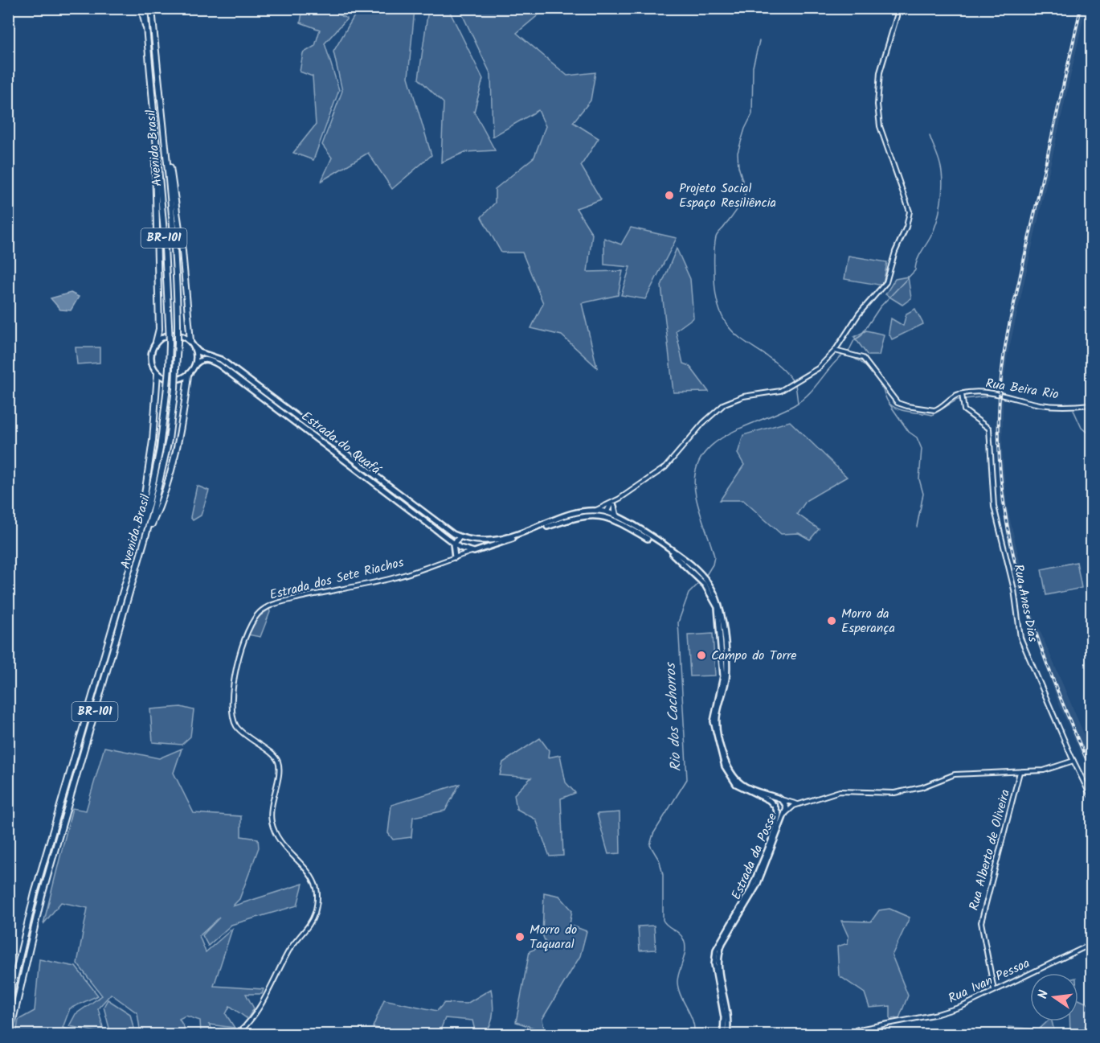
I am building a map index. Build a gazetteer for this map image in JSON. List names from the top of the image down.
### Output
{
  "streets": {
    "highway": ["Avenida Brasil", "BR-101"],
    "main road": ["Estrada do Quafá", "Estrada dos Sete Riachos", "Estrada da Posse"],
    "street": [
      "Rua Beira Rio",
      "Rua Anes Dias",
      "Rua Alberto de Oliveira",
      "Rua Ivan Pessoa"
    ]
  },
  "crossings": [
    ["Rua Beira Rio", "Rua Anes Dias"],
    ["Estrada do Quafá", "Estrada dos Sete Riachos"],
    ["Rua Alberto de Oliveira", "Rua Ivan Pessoa"]
  ],
  "water": ["Rio dos Cachorros"],
  "places": [
    "Projeto Social Espaço Resiliência",
    "Morro da Esperança",
    "Campo do Torre",
    "Morro do Taquaral"
  ],
  "north": "left"
}
